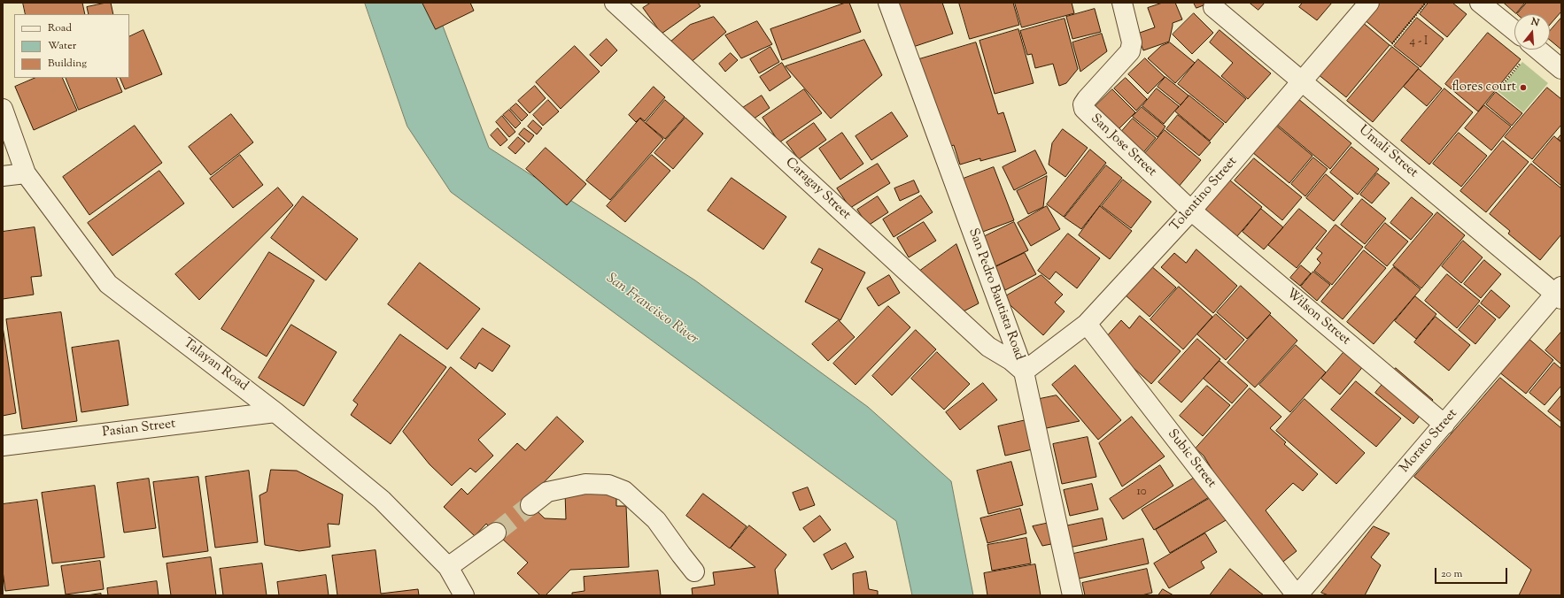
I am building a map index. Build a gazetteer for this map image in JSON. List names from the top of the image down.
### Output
{
  "streets": {
    "street": [
      "San Jose Street",
      "Umali Street",
      "Caragay Street",
      "Tolentino Street",
      "San Pedro Bautista Road",
      "Wilson Street",
      "Talayan Road",
      "Pasian Street",
      "Morato Street",
      "Subic Street"
    ]
  },
  "crossings": [
    ["San Jose Street", "Tolentino Street"],
    ["San Jose Street", "Wilson Street"],
    ["Umali Street", "Tolentino Street"],
    ["Umali Street", "Morato Street"],
    ["Caragay Street", "Tolentino Street"],
    ["Caragay Street", "San Pedro Bautista Road"],
    ["Tolentino Street", "San Pedro Bautista Road"],
    ["Tolentino Street", "Wilson Street"],
    ["Tolentino Street", "Subic Street"],
    ["Wilson Street", "Morato Street"],
    ["Talayan Road", "Pasian Street"],
    ["Morato Street", "Subic Street"]
  ],
  "water": ["San Francisco River"],
  "places": ["flores court"],
  "house_numbers": ["4 - I", "10"],
  "legend": ["Road", "Water", "Building"],
  "scale_bar": "20 m",
  "north": "top"
}
